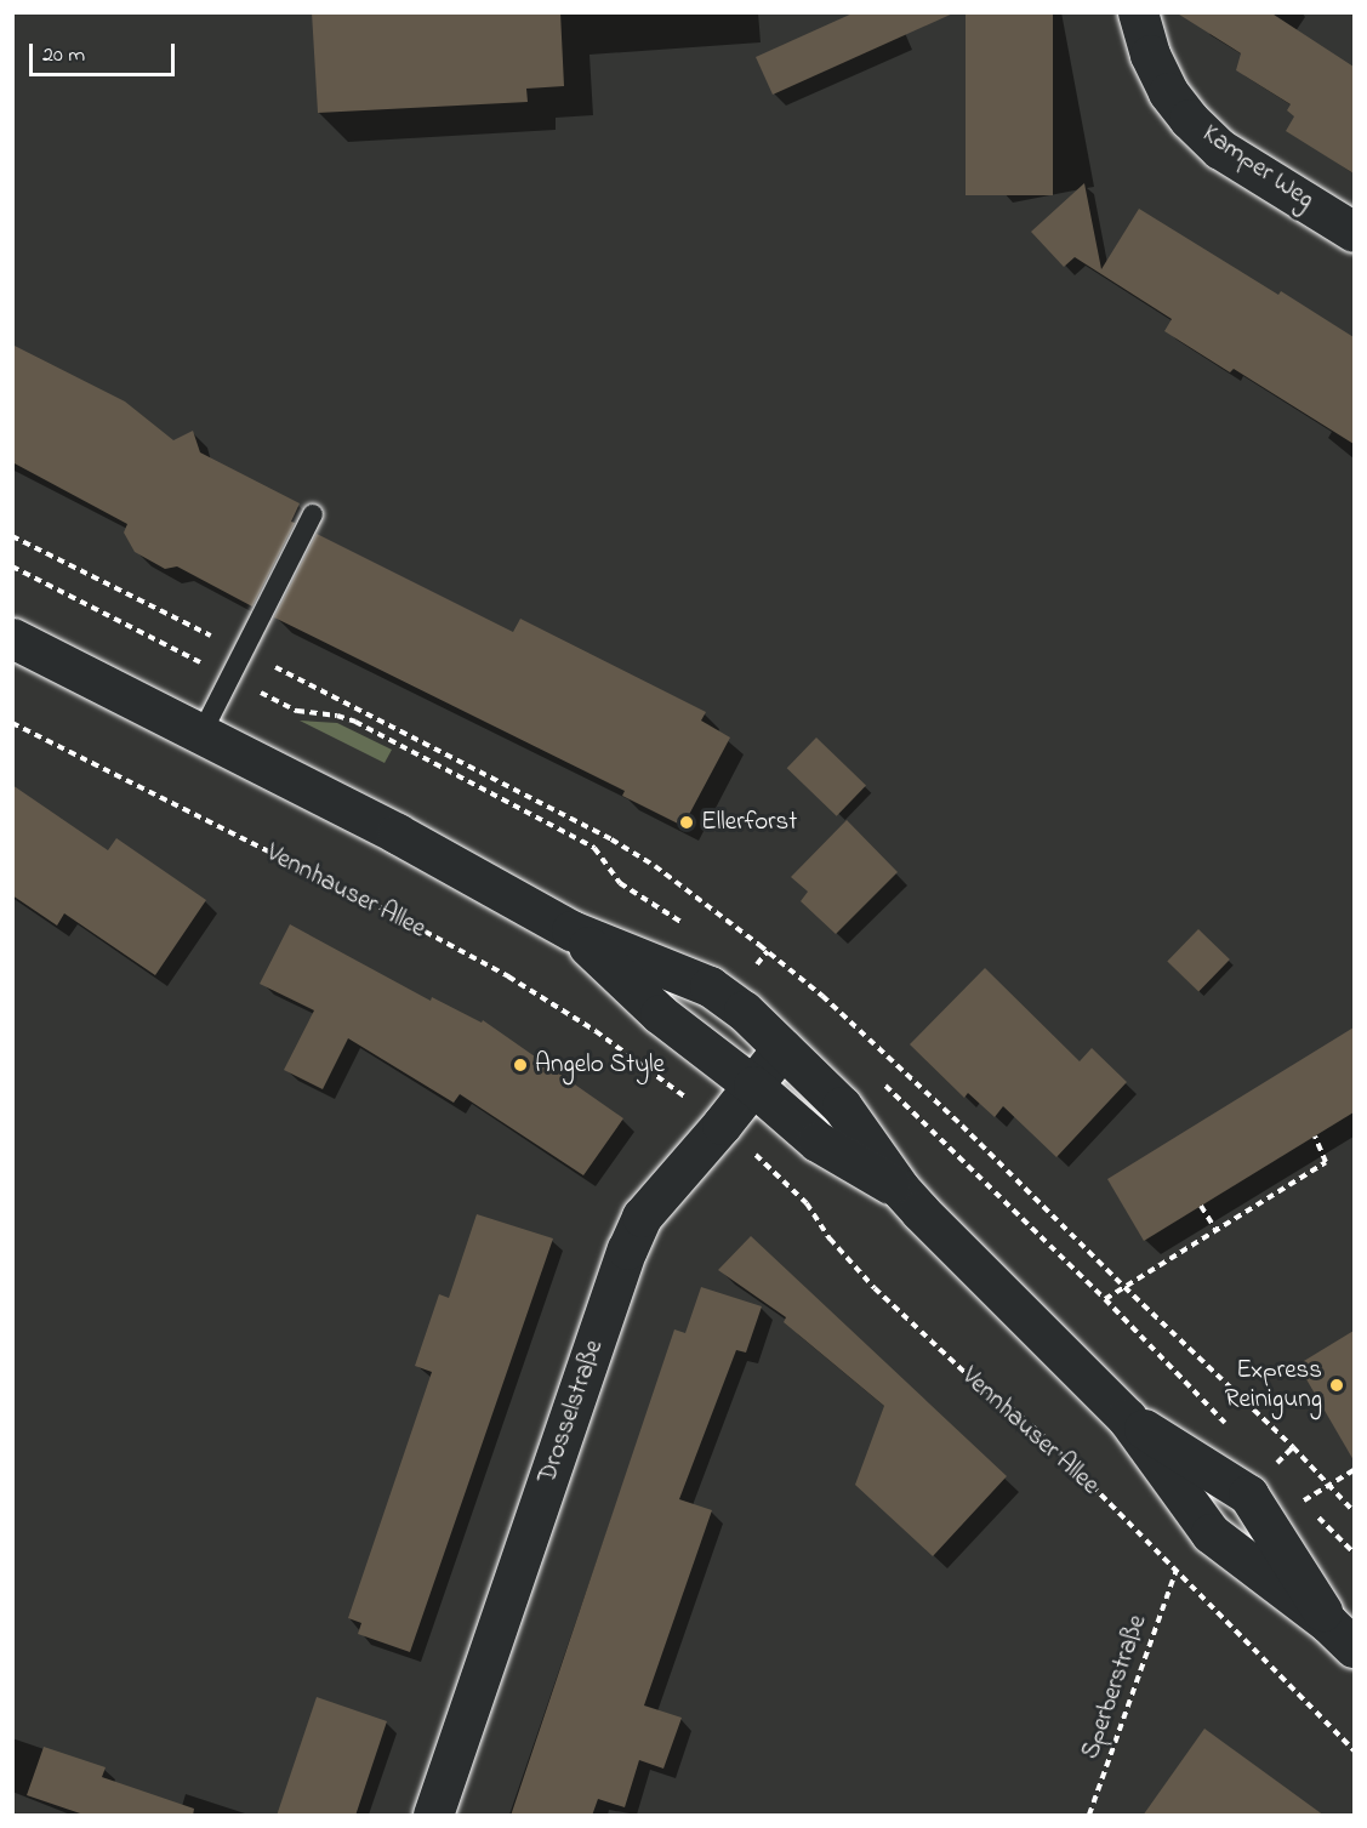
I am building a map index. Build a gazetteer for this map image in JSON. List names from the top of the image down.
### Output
{
  "streets": {
    "main road": ["Kamper Weg", "Drosselstraße"],
    "path": ["Vennhauser Allee", "Sperberstraße"]
  },
  "crossings": [
    ["Vennhauser Allee", "Sperberstraße"]
  ],
  "places": ["Ellerforst", "Angelo Style", "Express Reinigung"],
  "scale_bar": "20 m"
}
